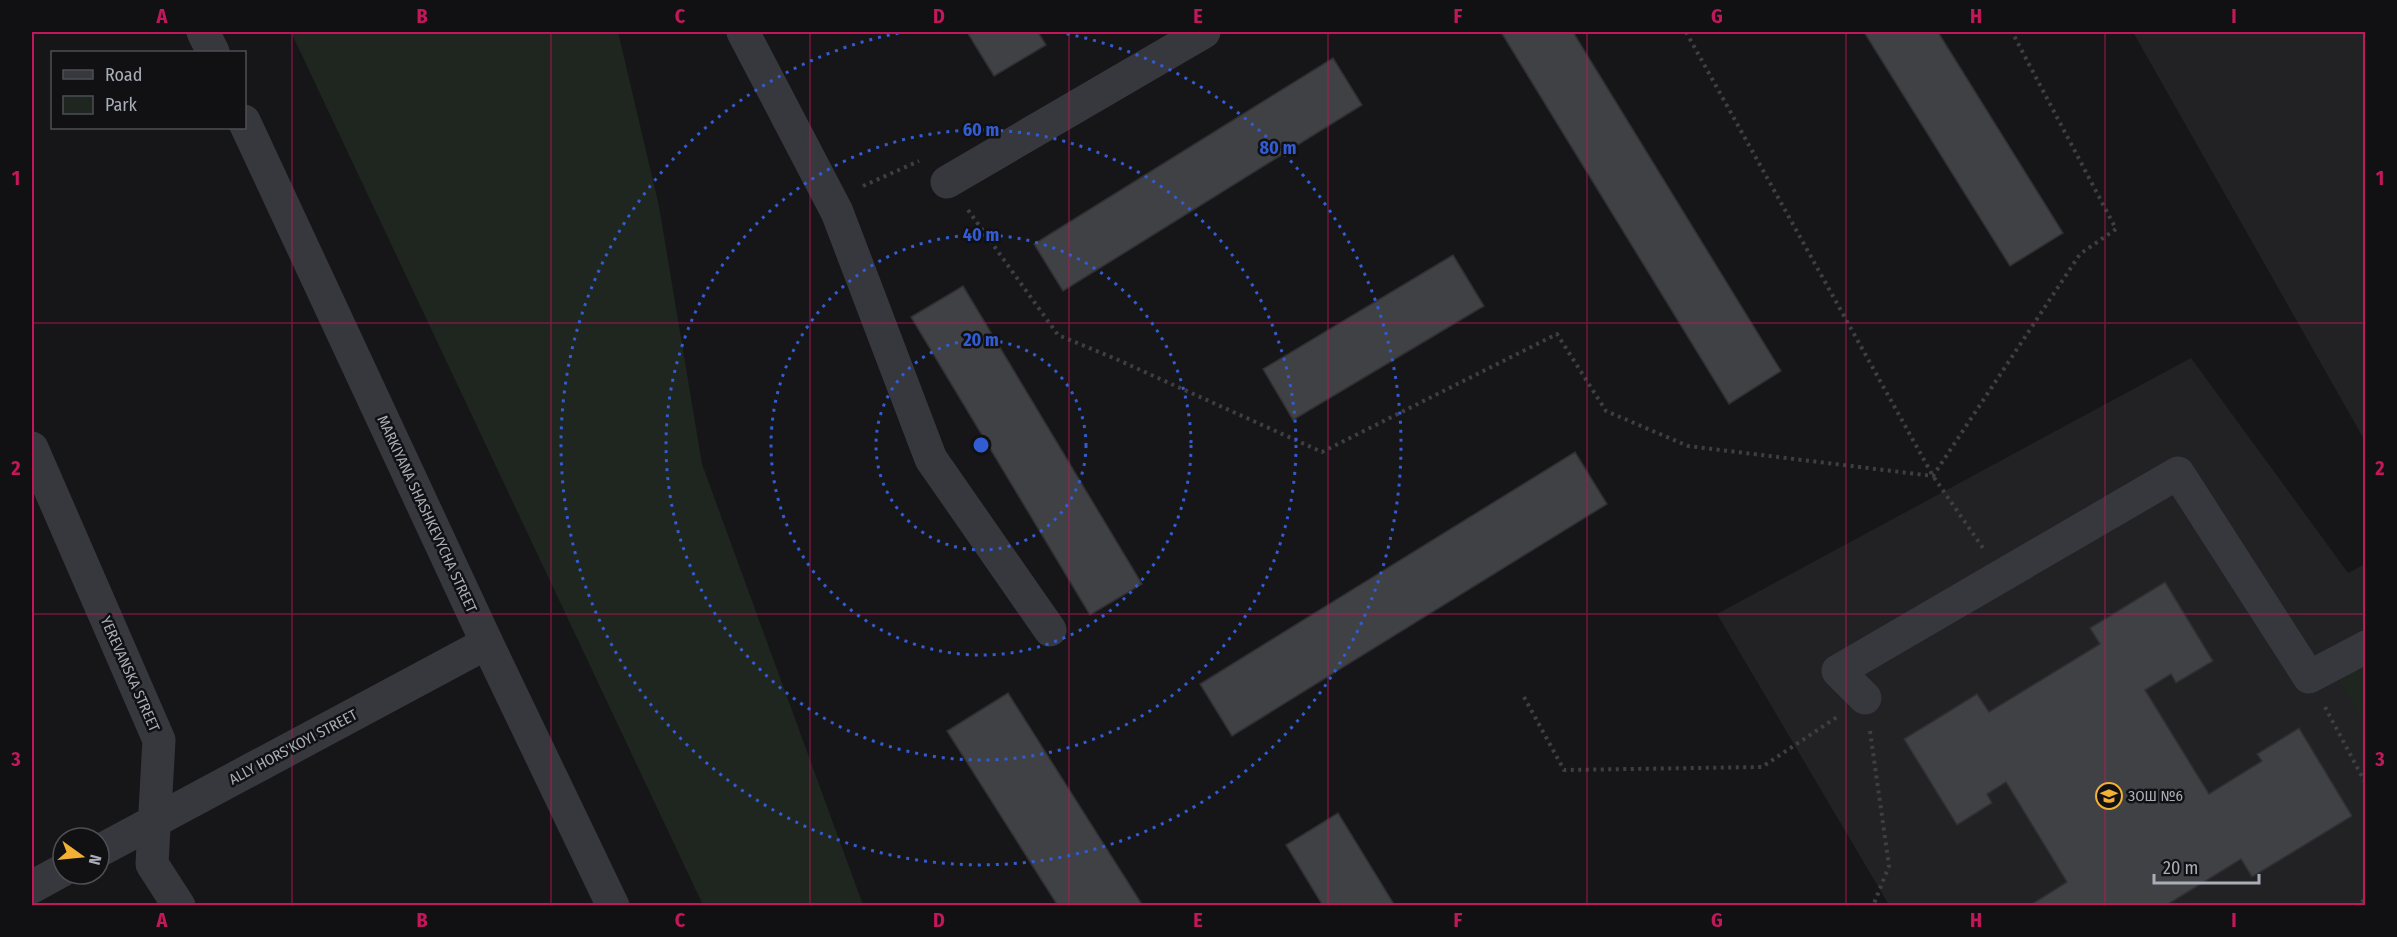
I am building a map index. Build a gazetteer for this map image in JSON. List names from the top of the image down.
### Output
{
  "streets": {
    "street": ["MARKIYANA SHASHKEVYCHA STREET", "YEREVANSKA STREET", "ALLY HORS'KOYI STREET"]
  },
  "crossings": [
    ["MARKIYANA SHASHKEVYCHA STREET", "ALLY HORS'KOYI STREET"],
    ["YEREVANSKA STREET", "ALLY HORS'KOYI STREET"]
  ],
  "places": {
    "school or university": ["ЗОШ №6"]
  },
  "legend": ["Road", "Park"],
  "scale_bar": "20 m",
  "north": "right",
  "grid": {
    "columns": [
      "A",
      "B",
      "C",
      "D",
      "E",
      "F",
      "G",
      "H",
      "I"
    ],
    "rows": ["1", "2", "3"]
  },
  "rings": [
    "60 m",
    "80 m",
    "40 m",
    "20 m"
  ]
}
